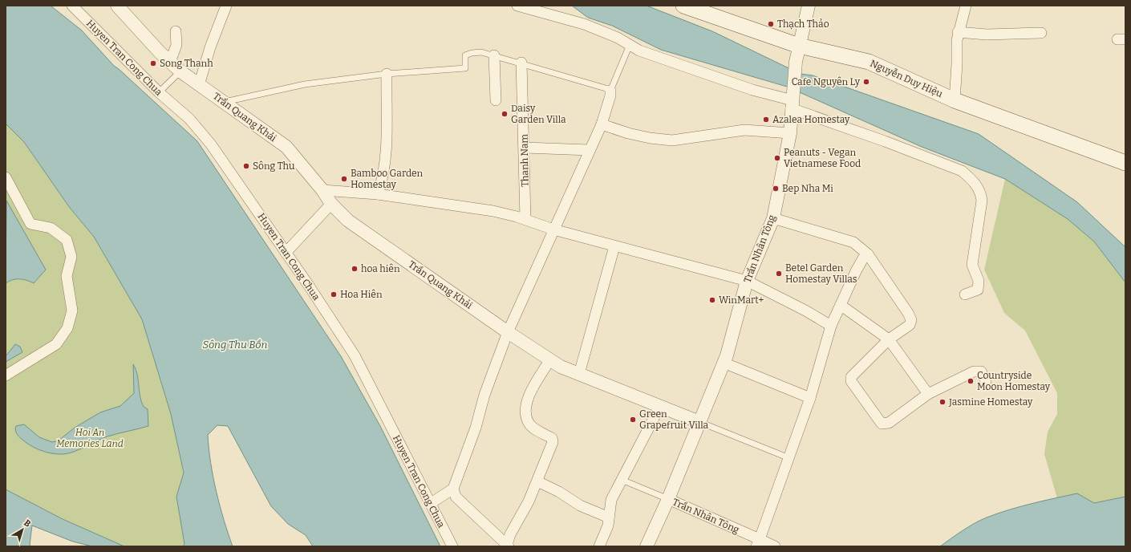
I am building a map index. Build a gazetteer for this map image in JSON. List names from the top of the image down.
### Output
{
  "streets": {
    "main road": ["Nguyễn Duy Hiệu"],
    "street": [
      "Huyen Tran Cong Chua",
      "Trần Quang Khải",
      "Thanh Nam",
      "Trần Nhân Tông"
    ]
  },
  "crossings": [
    ["Nguyễn Duy Hiệu", "Trần Nhân Tông"],
    ["Trần Quang Khải", "Trần Nhân Tông"]
  ],
  "water": ["Sông Thu Bồn"],
  "parks": ["Hoi An Memories Land"],
  "places": [
    "Thạch Thảo",
    "Song Thanh",
    "Cafe Nguyên Ly",
    "Daisy Garden Villa",
    "Azalea Homestay",
    "Peanuts - Vegan Vietnamese Food",
    "Sông Thu",
    "Bamboo Garden Homestay",
    "Bep Nha Mi",
    "hoa hiên",
    "Betel Garden Homestay Villas",
    "Hoa Hiên",
    "WinMart+",
    "Countryside Moon Homestay",
    "Jasmine Homestay",
    "Green Grapefruit Villa"
  ],
  "north": "top right"
}
